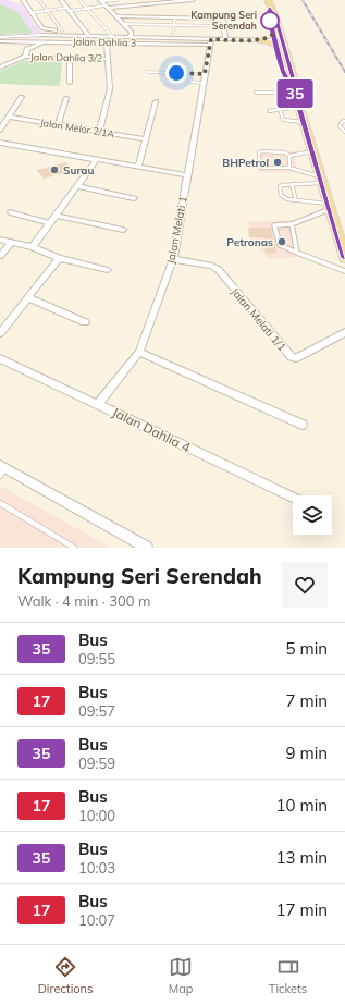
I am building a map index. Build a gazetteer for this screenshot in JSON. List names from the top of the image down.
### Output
{
  "streets": {
    "street": [
      "Jalan Dahlia 3",
      "Jalan Dahlia 3/2",
      "Jalan Melor 2/1A",
      "Jalan Melati 1",
      "Jalan Melati 1/1",
      "Jalan Dahlia 4"
    ]
  },
  "crossings": [
    ["Jalan Dahlia 3", "Jalan Melati 1"],
    ["Jalan Melati 1", "Jalan Melati 1/1"],
    ["Jalan Melati 1", "Jalan Dahlia 4"]
  ],
  "places": [
    "Kampung Seri Serendah",
    "BHPetrol",
    "Surau",
    "Petronas"
  ],
  "lines": ["bus line 35"],
  "page": {
    "on_map": "35",
    "heading": ["Kampung Seri Serendah", "Walk · 4 min · 300 m"],
    "list": [
      {
        "mark": "35",
        "name": "Bus",
        "note": "09:55",
        "value": "5 min"
      },
      {
        "mark": "17",
        "name": "Bus",
        "note": "09:57",
        "value": "7 min"
      },
      {
        "mark": "35",
        "name": "Bus",
        "note": "09:59",
        "value": "9 min"
      },
      {
        "mark": "17",
        "name": "Bus",
        "note": "10:00",
        "value": "10 min"
      },
      {
        "mark": "35",
        "name": "Bus",
        "note": "10:03",
        "value": "13 min"
      },
      {
        "mark": "17",
        "name": "Bus",
        "note": "10:07",
        "value": "17 min"
      }
    ],
    "tabs": ["Directions", "Map", "Tickets"]
  }
}
